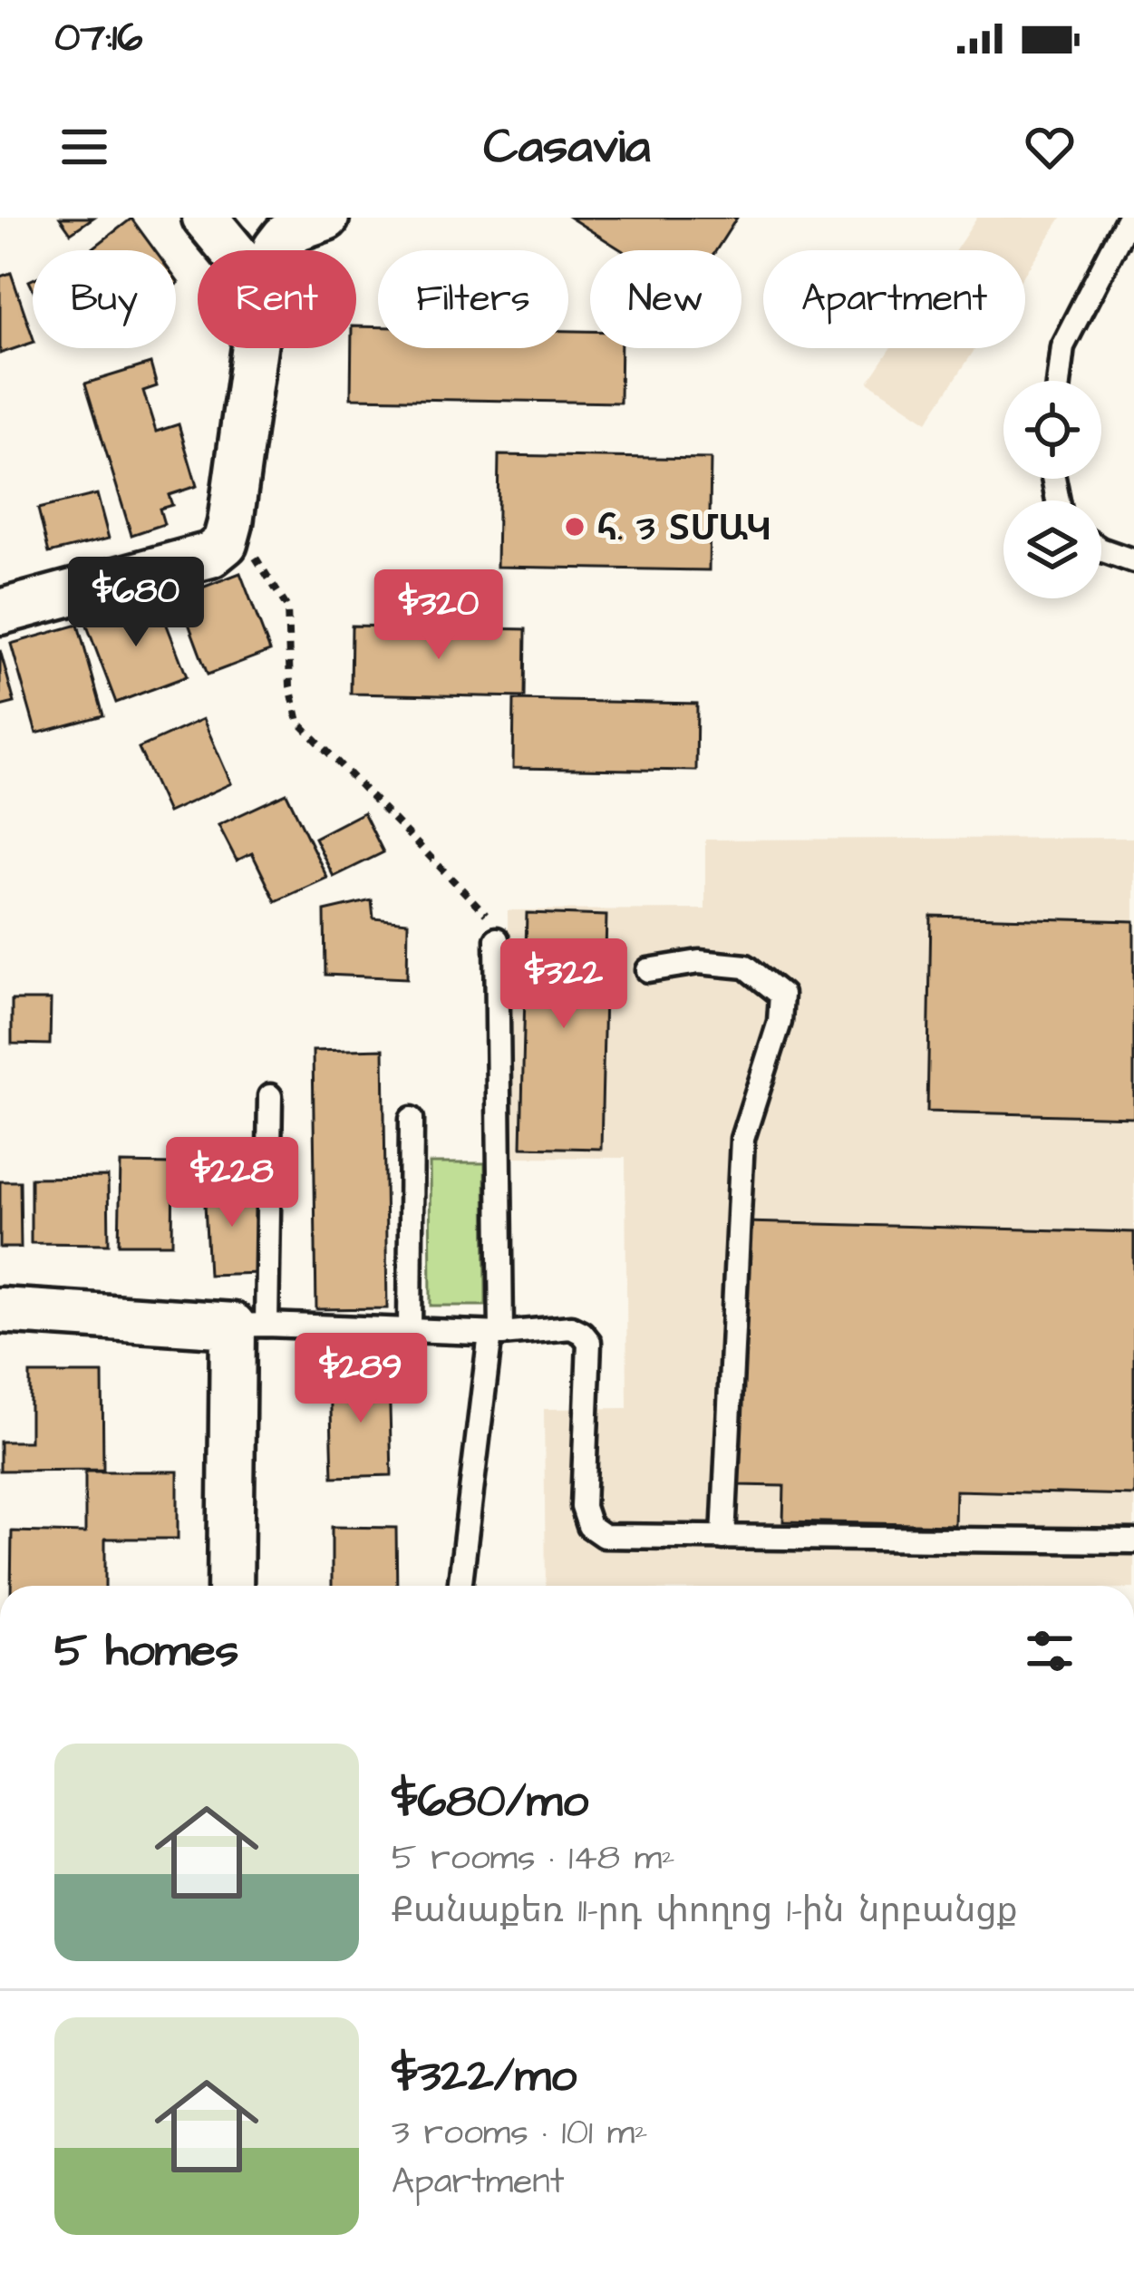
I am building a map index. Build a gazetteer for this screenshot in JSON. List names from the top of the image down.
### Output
{
  "places": ["հ. 3 ՏՄԱԿ"],
  "page": {
    "status": "07:16",
    "header": "Casavia",
    "chip": [
      "Buy",
      "Rent",
      "Filters",
      "New",
      "Apartment"
    ],
    "price": [
      "$680",
      "$320",
      "$322",
      "$228",
      "$289"
    ],
    "heading": "5 homes",
    "list": [
      {
        "name": "$680/mo",
        "note": "5 rooms · 148 m² · Քանաքեռ 11-րդ փողոց 1-ին նրբանցք"
      },
      {
        "name": "$322/mo",
        "note": "3 rooms · 101 m² · Apartment"
      }
    ]
  }
}
